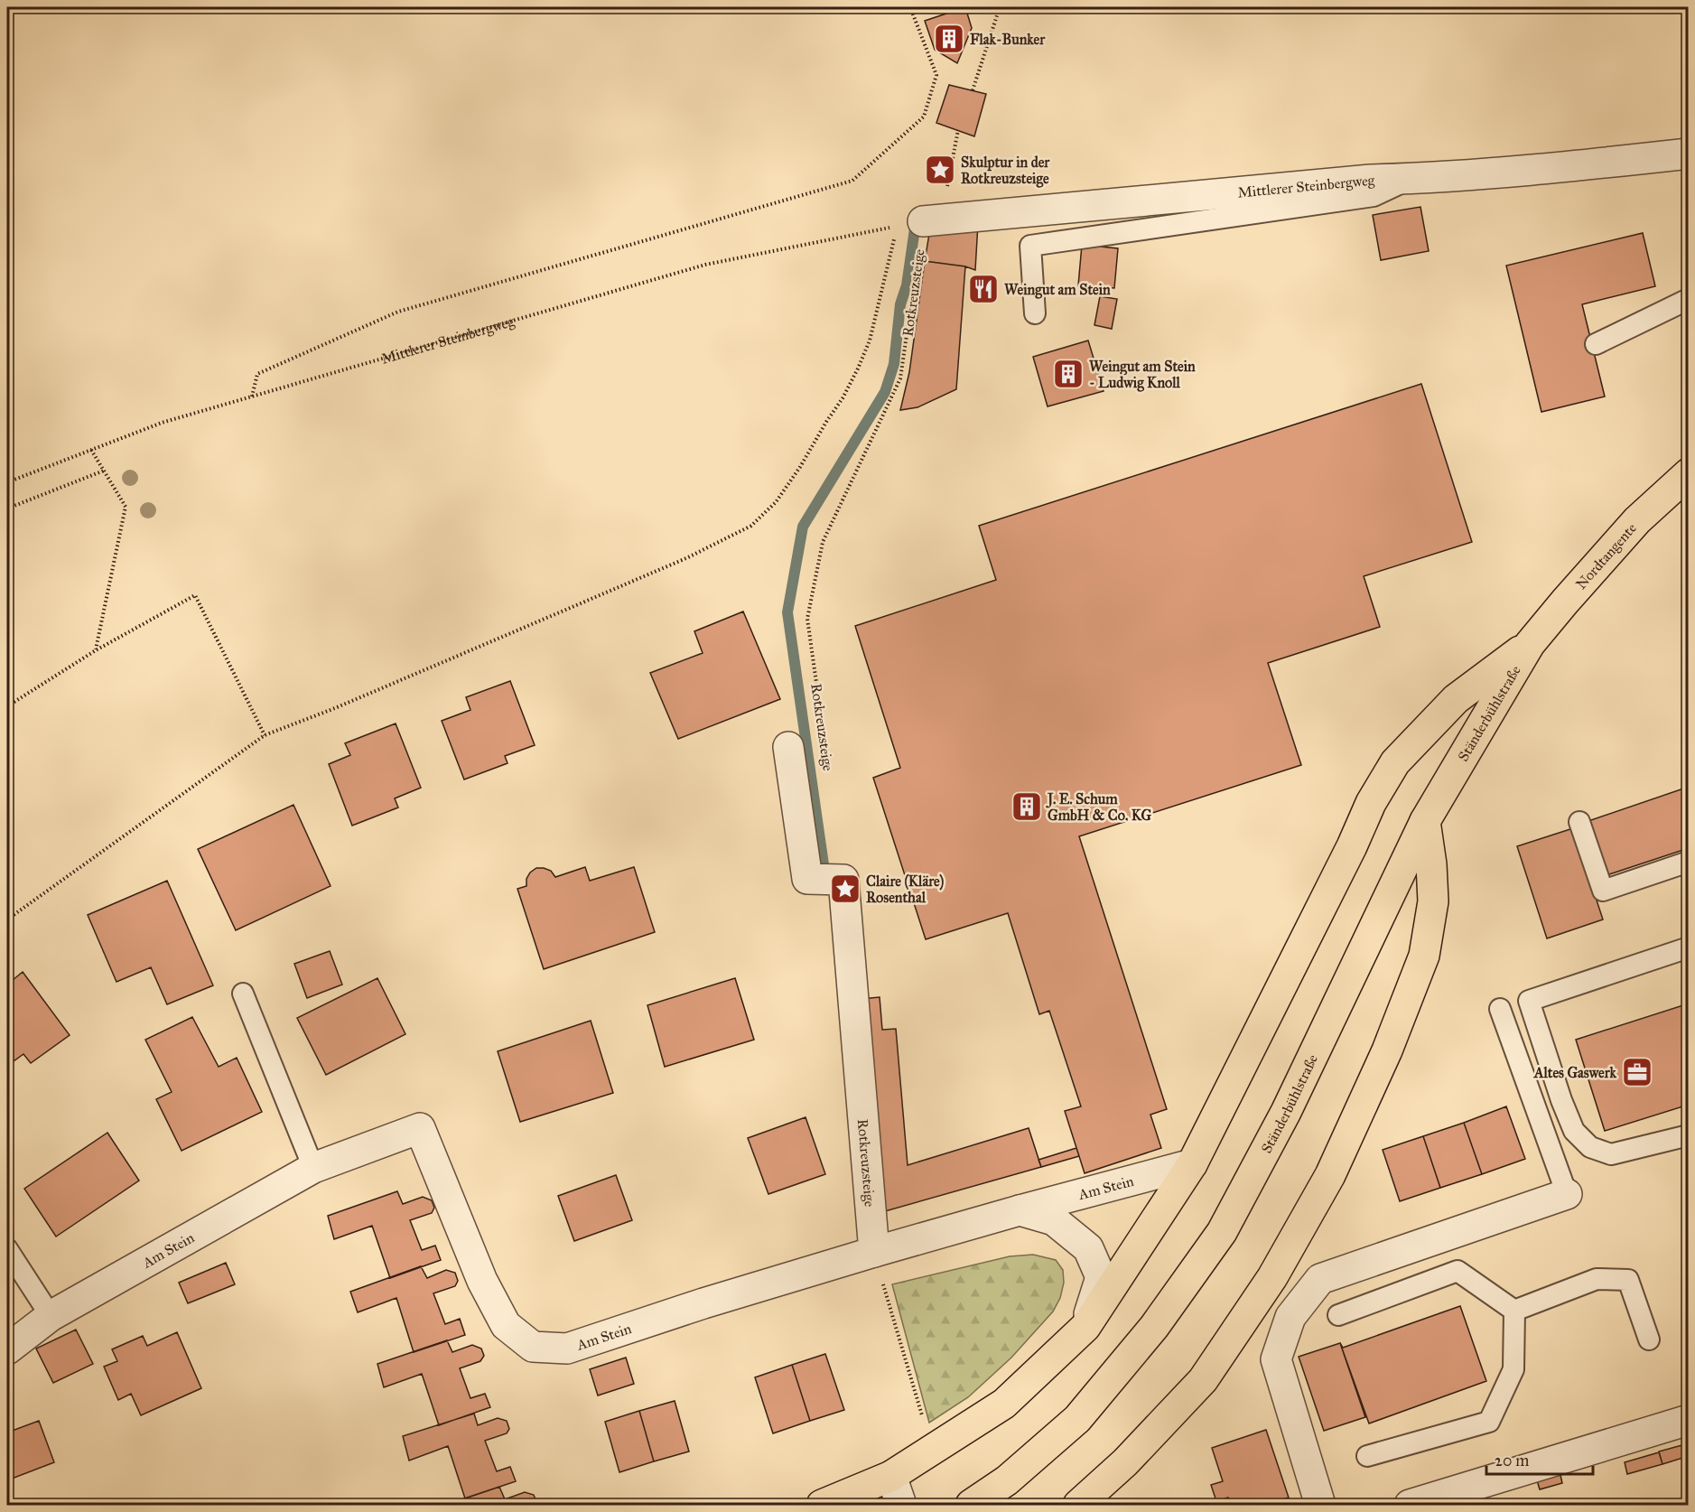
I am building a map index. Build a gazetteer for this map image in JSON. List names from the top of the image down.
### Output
{
  "streets": {
    "highway": ["Nordtangente", "Ständerbühlstraße"],
    "street": ["Mittlerer Steinbergweg", "Rotkreuzsteige", "Am Stein"]
  },
  "crossings": [
    ["Mittlerer Steinbergweg", "Rotkreuzsteige"],
    ["Rotkreuzsteige", "Am Stein"],
    ["Nordtangente", "Ständerbühlstraße"]
  ],
  "places": {
    "building": ["Flak-Bunker", "Weingut am Stein - Ludwig Knoll", "J. E. Schum GmbH & Co. KG"],
    "place": ["Skulptur in der Rotkreuzsteige", "Claire (Kläre) Rosenthal"],
    "restaurant": ["Weingut am Stein"],
    "office": ["Altes Gaswerk"]
  },
  "scale_bar": "20 m"
}
